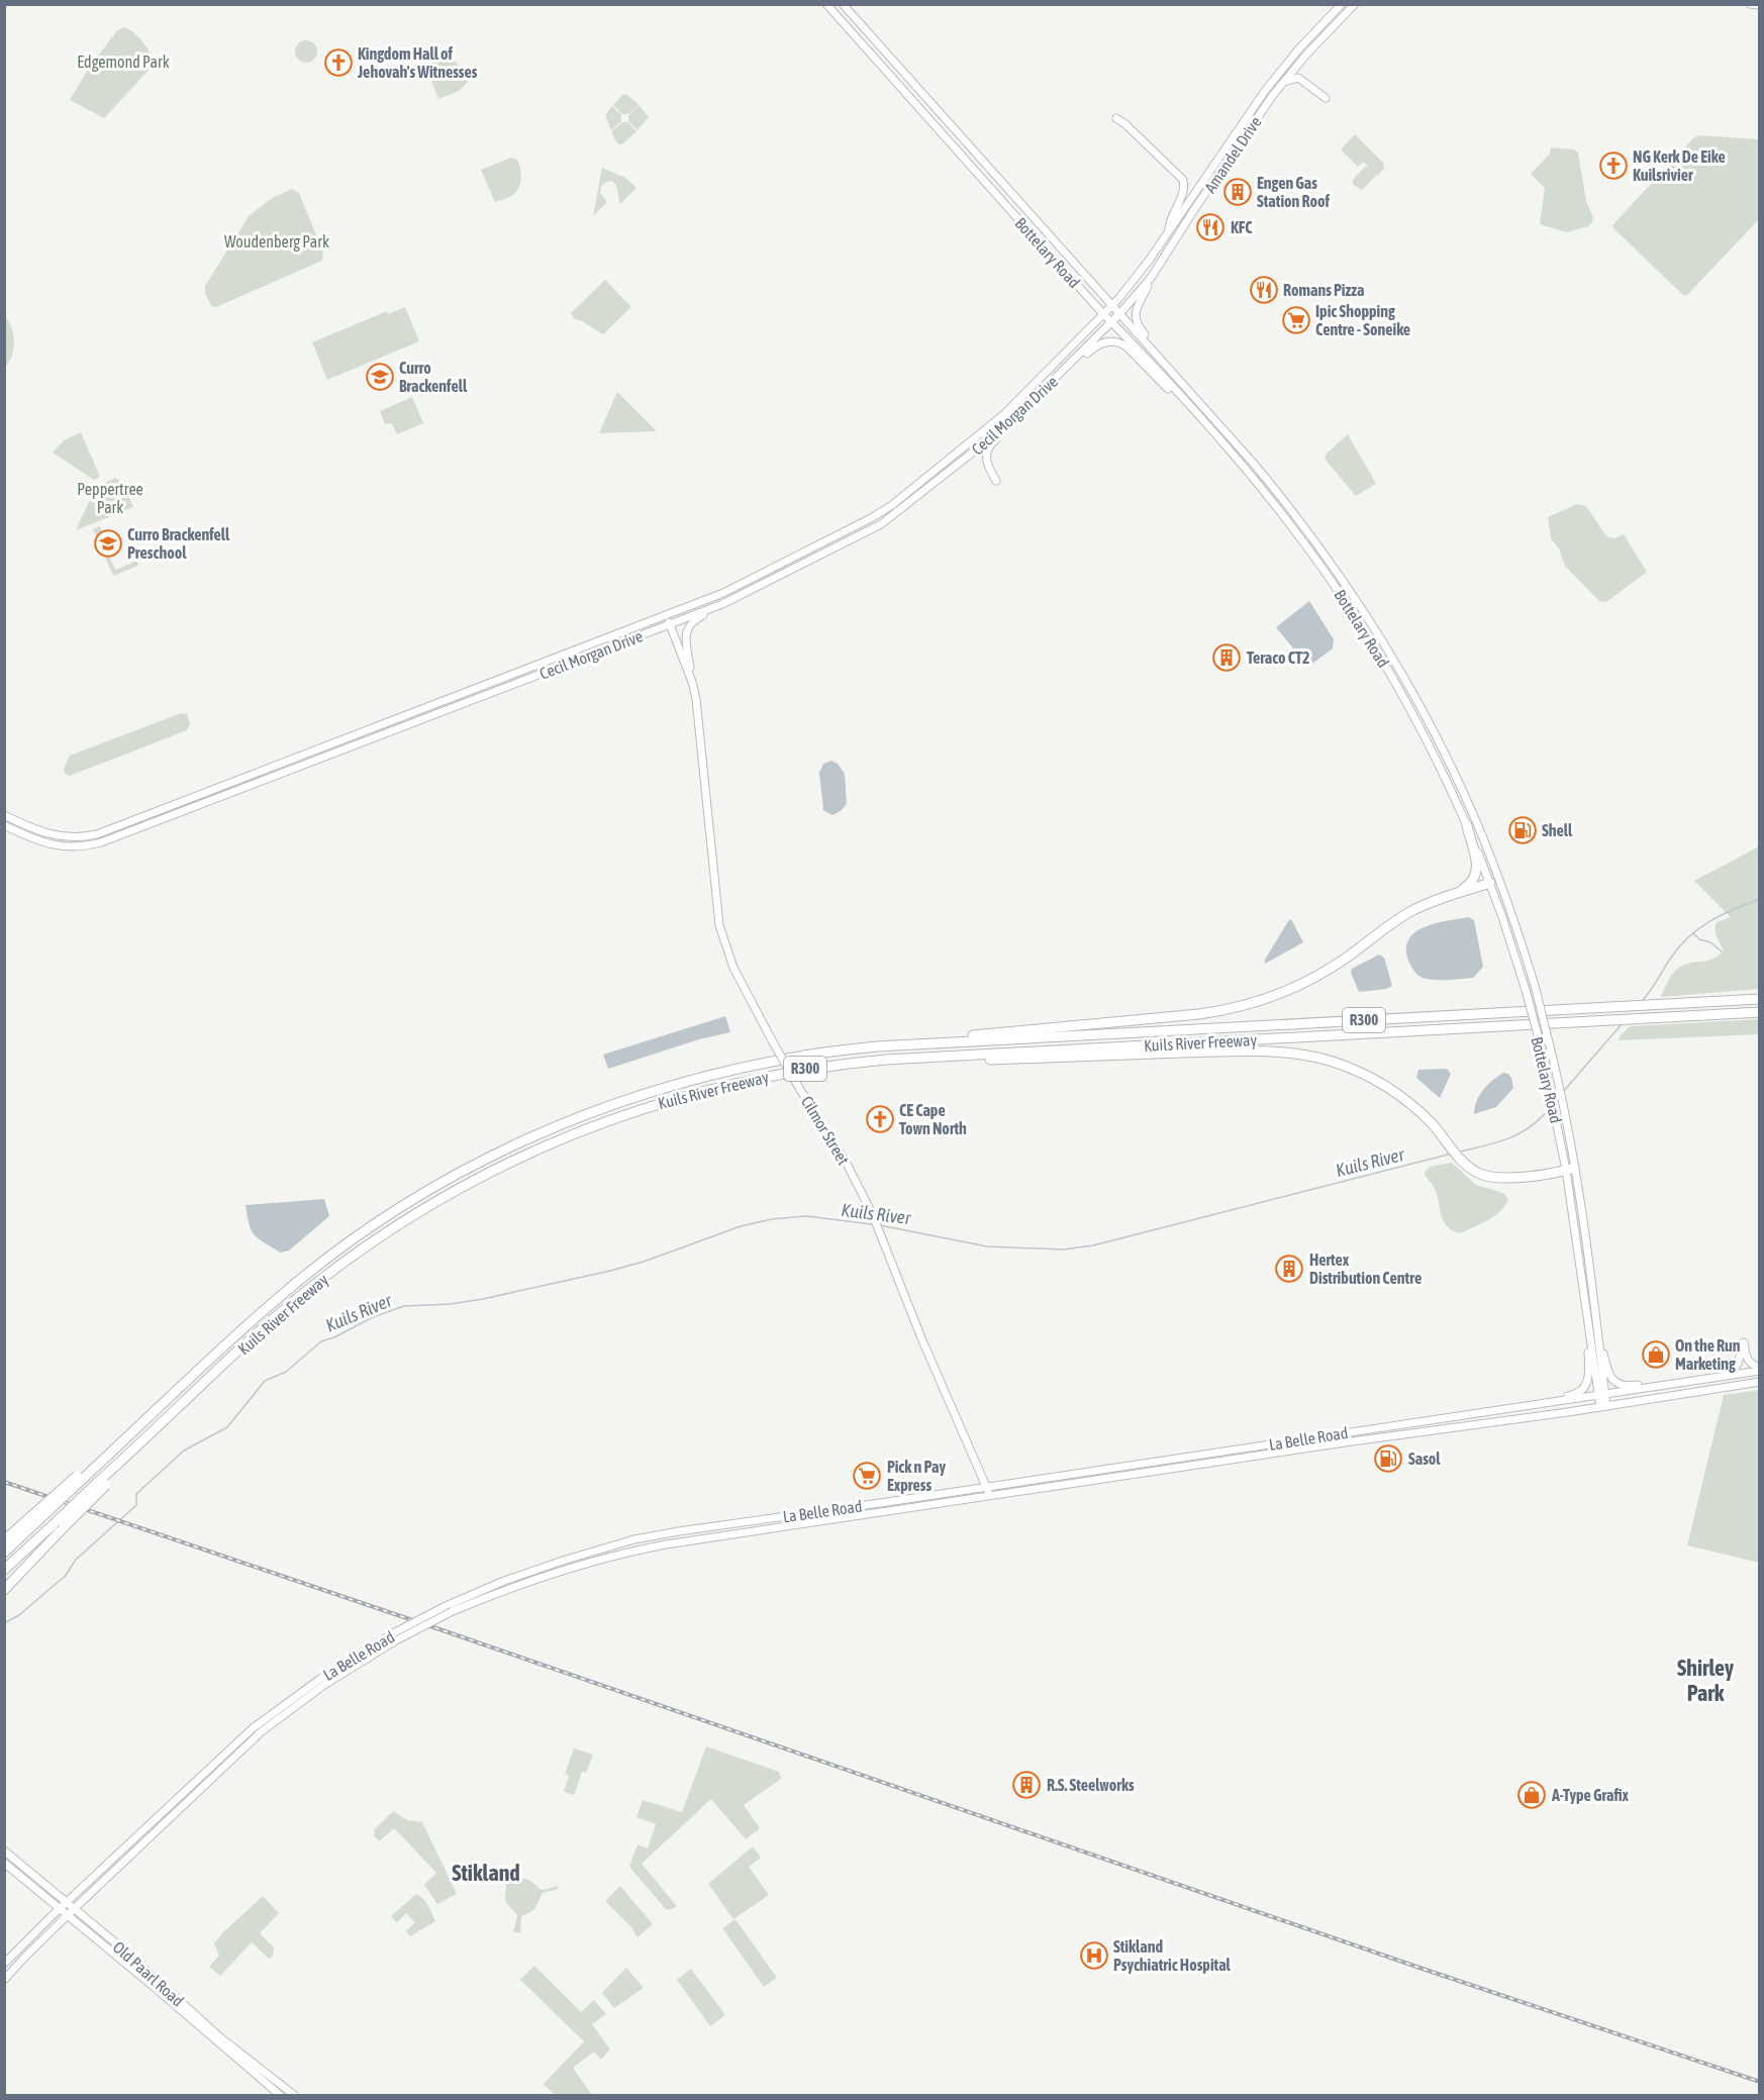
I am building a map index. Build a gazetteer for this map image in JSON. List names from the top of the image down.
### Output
{
  "streets": {
    "highway": ["R300", "Kuils River Freeway"],
    "main road": [
      "Amandel Drive",
      "Bottelary Road",
      "Cecil Morgan Drive",
      "Cilmor Street",
      "La Belle Road",
      "Old Paarl Road"
    ]
  },
  "crossings": [
    ["Amandel Drive", "Bottelary Road"],
    ["Amandel Drive", "Cecil Morgan Drive"],
    ["Bottelary Road", "Cecil Morgan Drive"],
    ["Bottelary Road", "La Belle Road"],
    ["Cecil Morgan Drive", "Cilmor Street"],
    ["Cilmor Street", "La Belle Road"],
    ["La Belle Road", "Old Paarl Road"]
  ],
  "districts": ["Shirley Park", "Stikland"],
  "water": ["Kuils River"],
  "parks": ["Edgemond Park", "Woudenberg Park", "Peppertree Park"],
  "places": {
    "church": ["Kingdom Hall of Jehovah's Witnesses", "NG Kerk De Eike Kuilsrivier", "CE Cape Town North"],
    "building": [
      "Engen Gas Station Roof",
      "Teraco CT2",
      "Hertex Distribution Centre",
      "R.S. Steelworks"
    ],
    "restaurant": ["KFC", "Romans Pizza"],
    "supermarket": ["Ipic Shopping Centre - Soneike", "Pick n Pay Express"],
    "school or university": ["Curro Brackenfell", "Curro Brackenfell Preschool"],
    "fuel station": ["Shell", "Sasol"],
    "shop": ["On the Run Marketing", "A-Type Grafix"],
    "hospital": ["Stikland Psychiatric Hospital"]
  }
}
